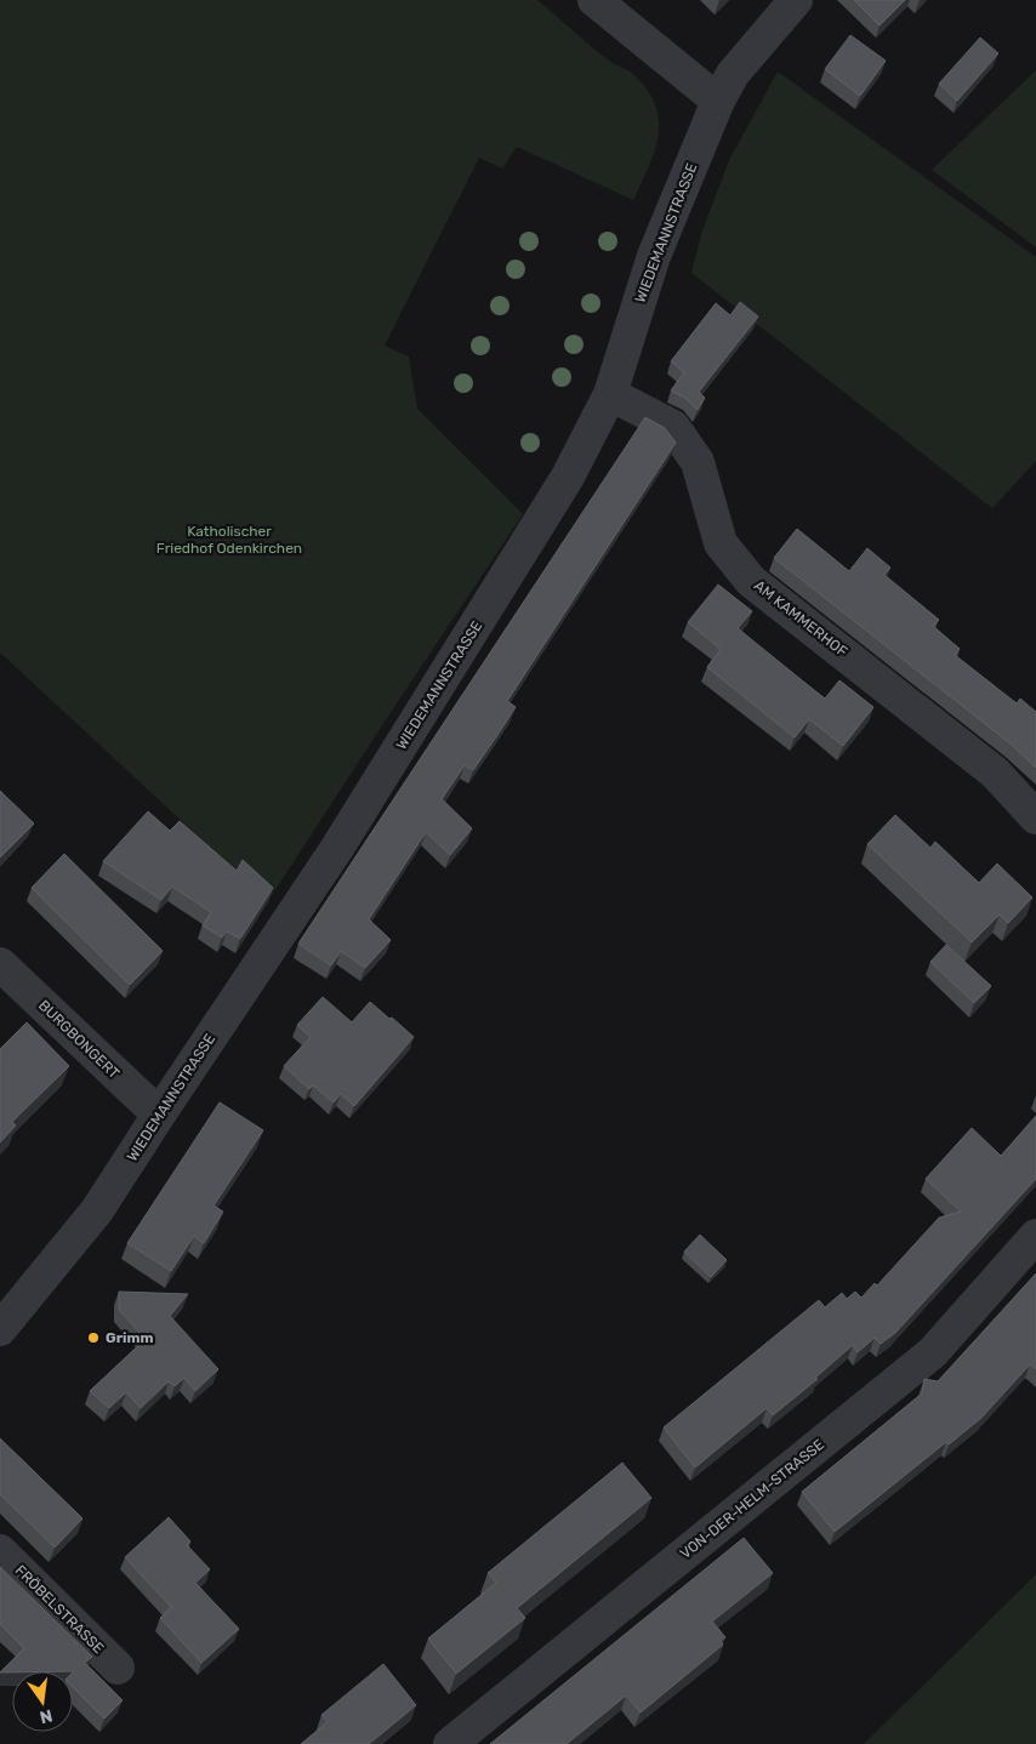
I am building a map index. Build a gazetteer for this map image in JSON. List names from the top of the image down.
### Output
{
  "streets": {
    "street": [
      "WIEDEMANNSTRASSE",
      "AM KAMMERHOF",
      "BURGBONGERT",
      "VON-DER-HELM-STRASSE",
      "FRÖBELSTRASSE"
    ]
  },
  "crossings": [
    ["WIEDEMANNSTRASSE", "AM KAMMERHOF"],
    ["WIEDEMANNSTRASSE", "BURGBONGERT"]
  ],
  "parks": ["Katholischer Friedhof Odenkirchen"],
  "places": ["Grimm"],
  "north": "bottom"
}
